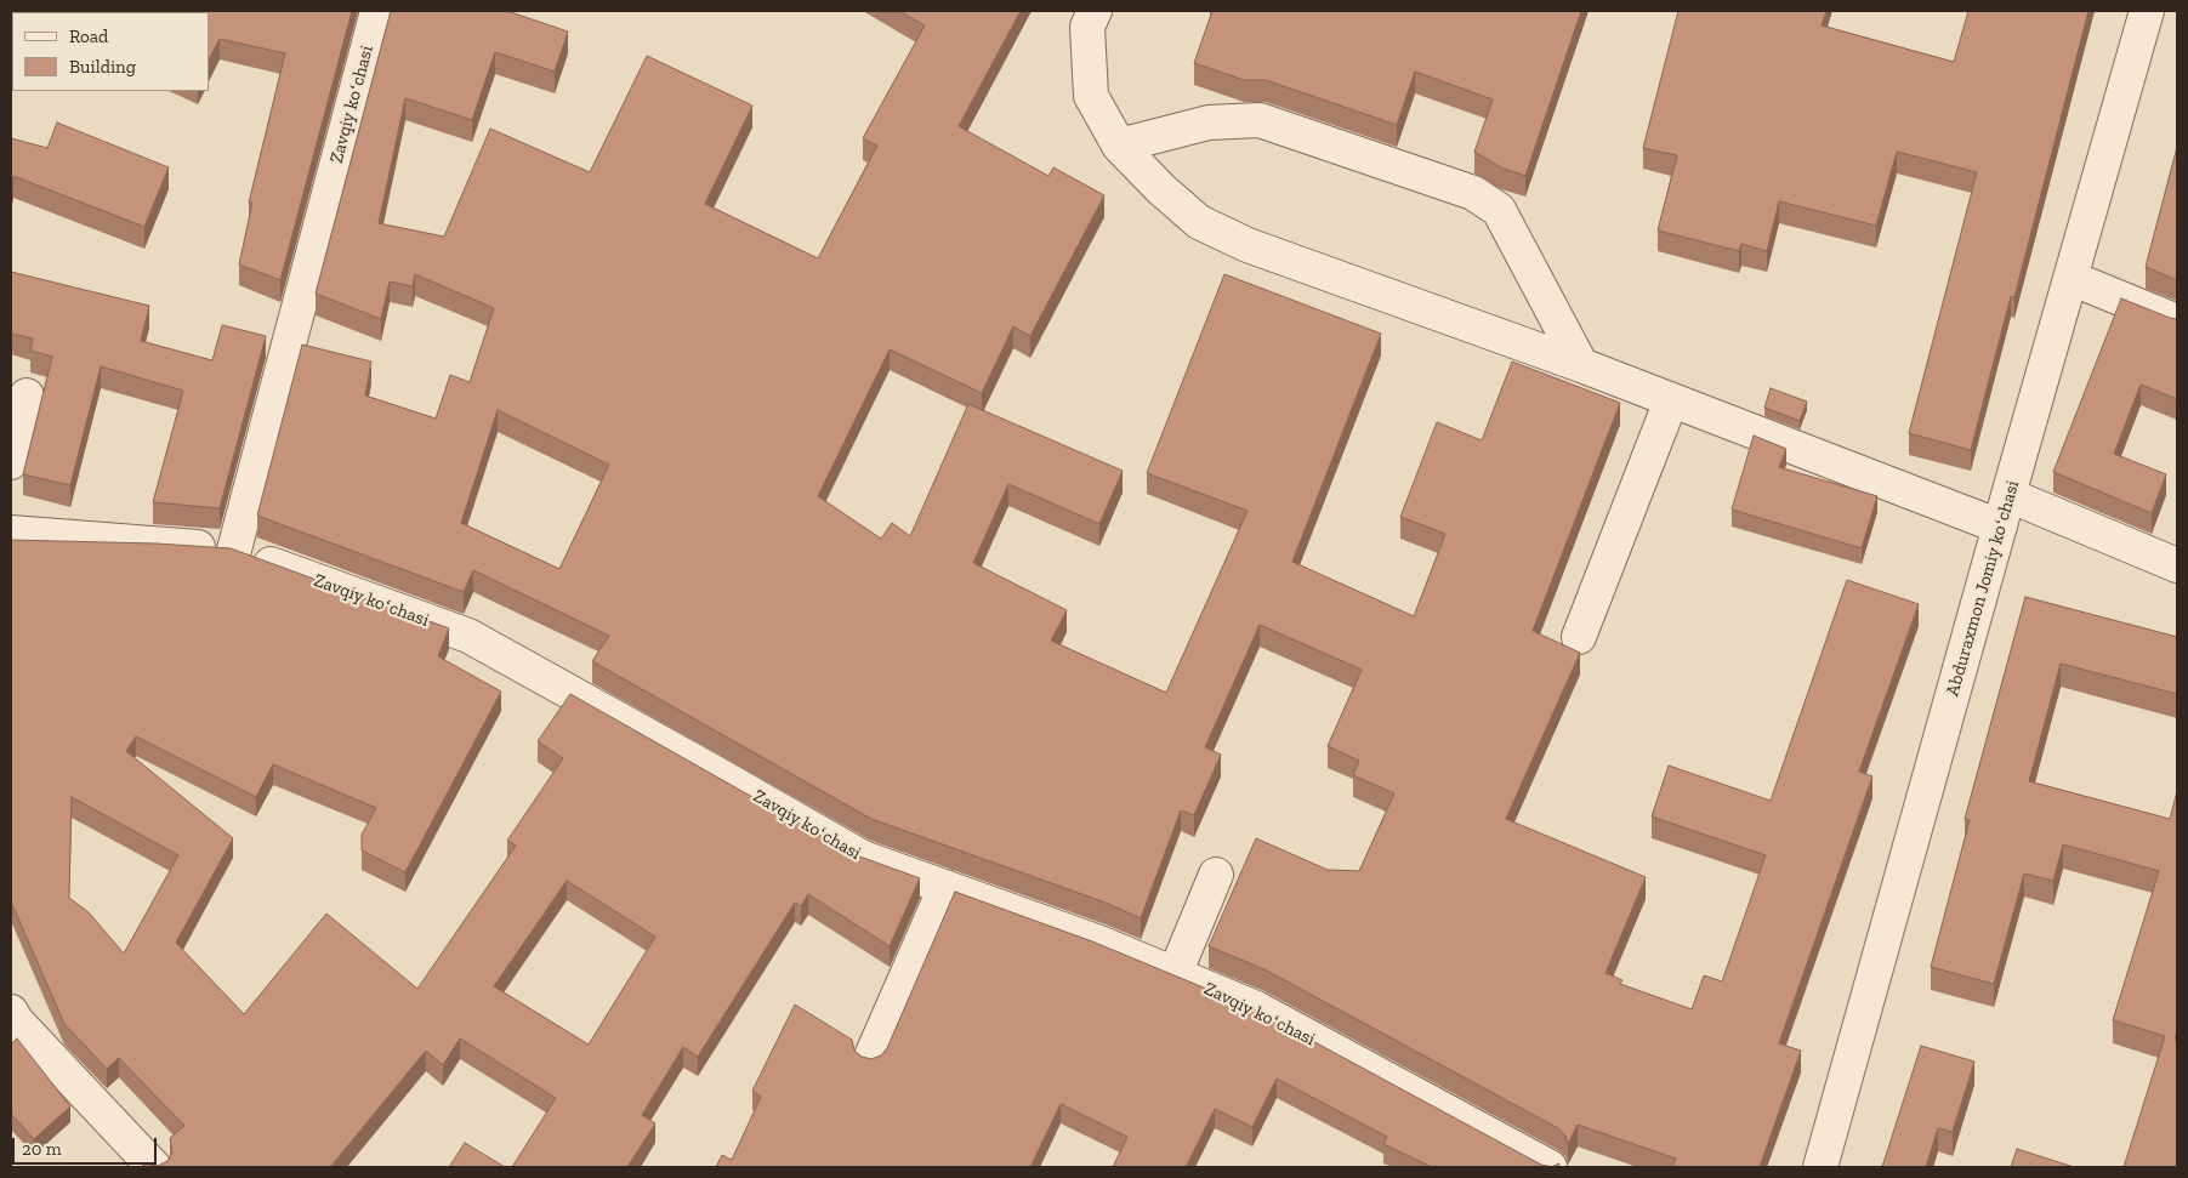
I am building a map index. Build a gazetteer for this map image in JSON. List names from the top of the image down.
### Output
{
  "streets": {
    "street": ["Zavqiy koʻchasi", "Abduraxmon Jomiy koʻchasi"]
  },
  "legend": ["Road", "Building"],
  "scale_bar": "20 m"
}
